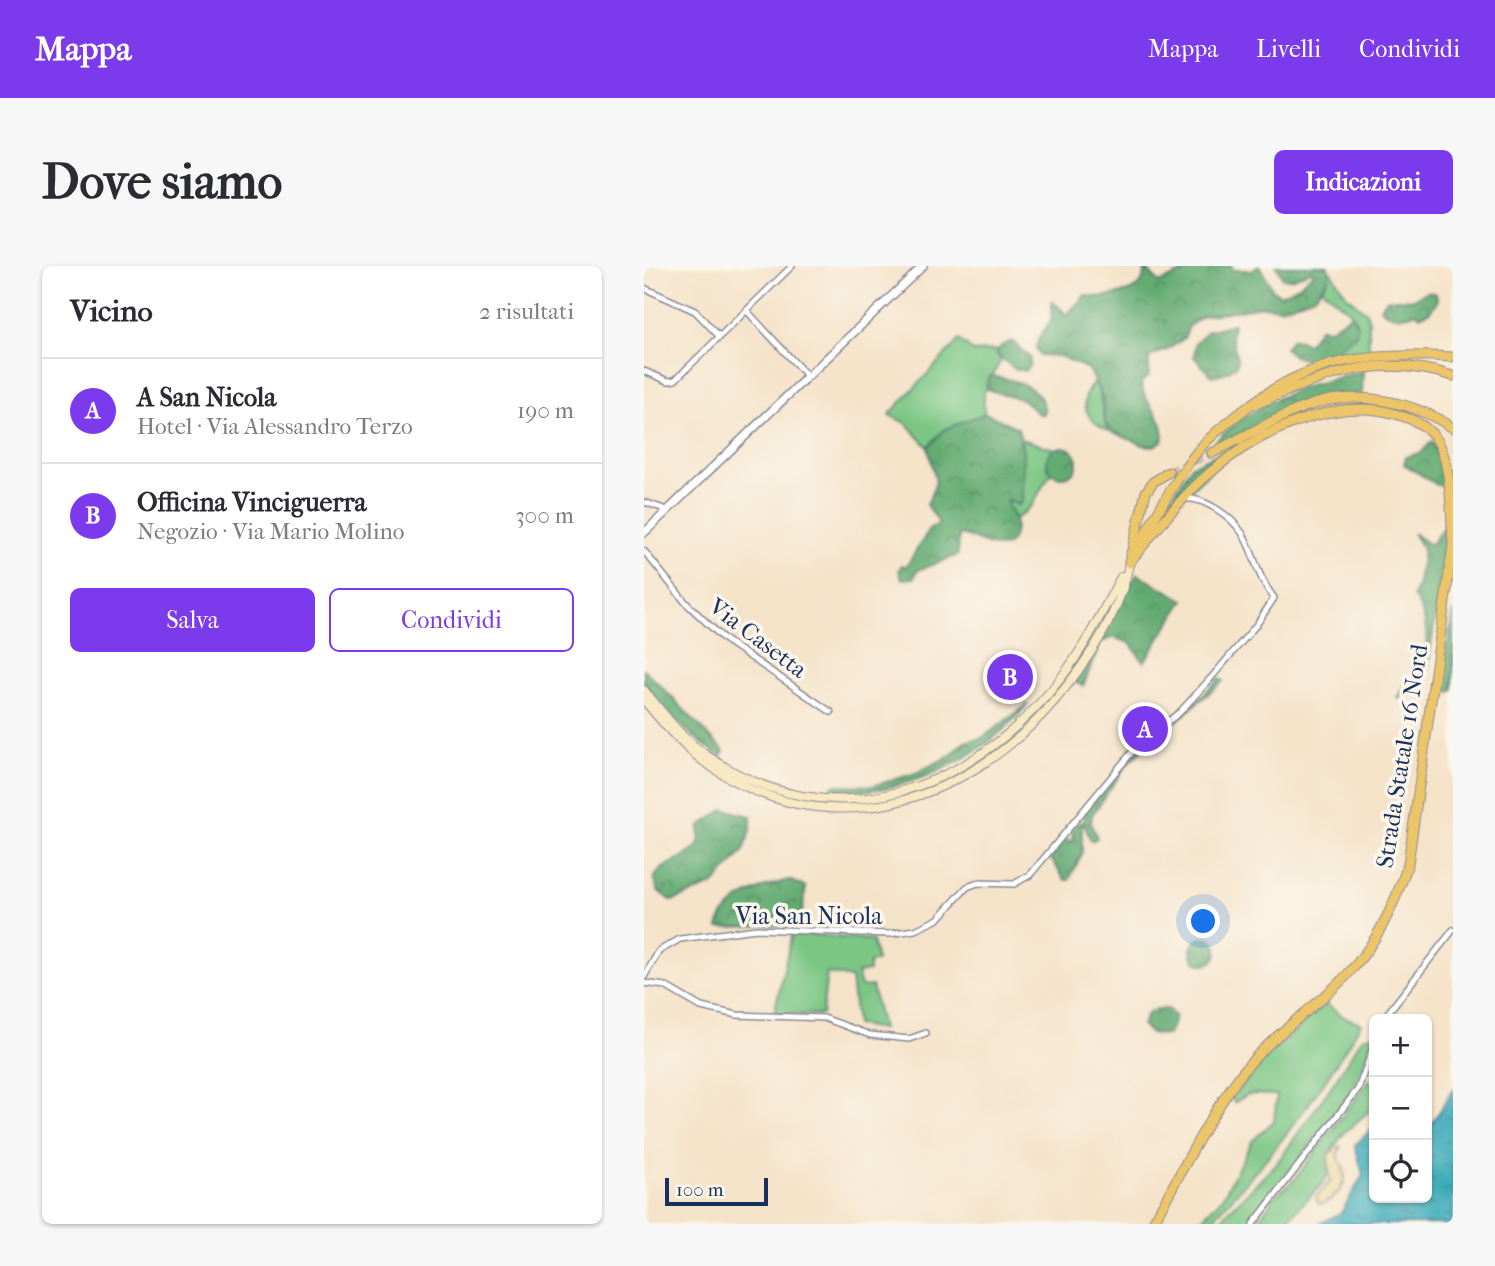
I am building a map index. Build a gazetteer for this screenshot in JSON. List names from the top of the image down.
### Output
{
  "streets": {
    "main road": ["Strada Statale 16 Nord"],
    "street": ["Via Casetta", "Via San Nicola"]
  },
  "scale_bar": "100 m",
  "page": {
    "header": "Mappa",
    "nav": ["Mappa", "Livelli", "Condividi"],
    "buttons": [
      "Indicazioni",
      ["Salva", "Condividi"]
    ],
    "title": "Dove siamo",
    "heading": ["Vicino", "2 risultati"],
    "list": [
      {
        "mark": "A",
        "name": "A San Nicola",
        "note": "Hotel · Via Alessandro Terzo",
        "value": "190 m"
      },
      {
        "mark": "B",
        "name": "Officina Vinciguerra",
        "note": "Negozio · Via Mario Molino",
        "value": "300 m"
      }
    ],
    "pins": ["B", "A"],
    "map_buttons": ["+", "−"],
    "scale": "100 m"
  }
}
